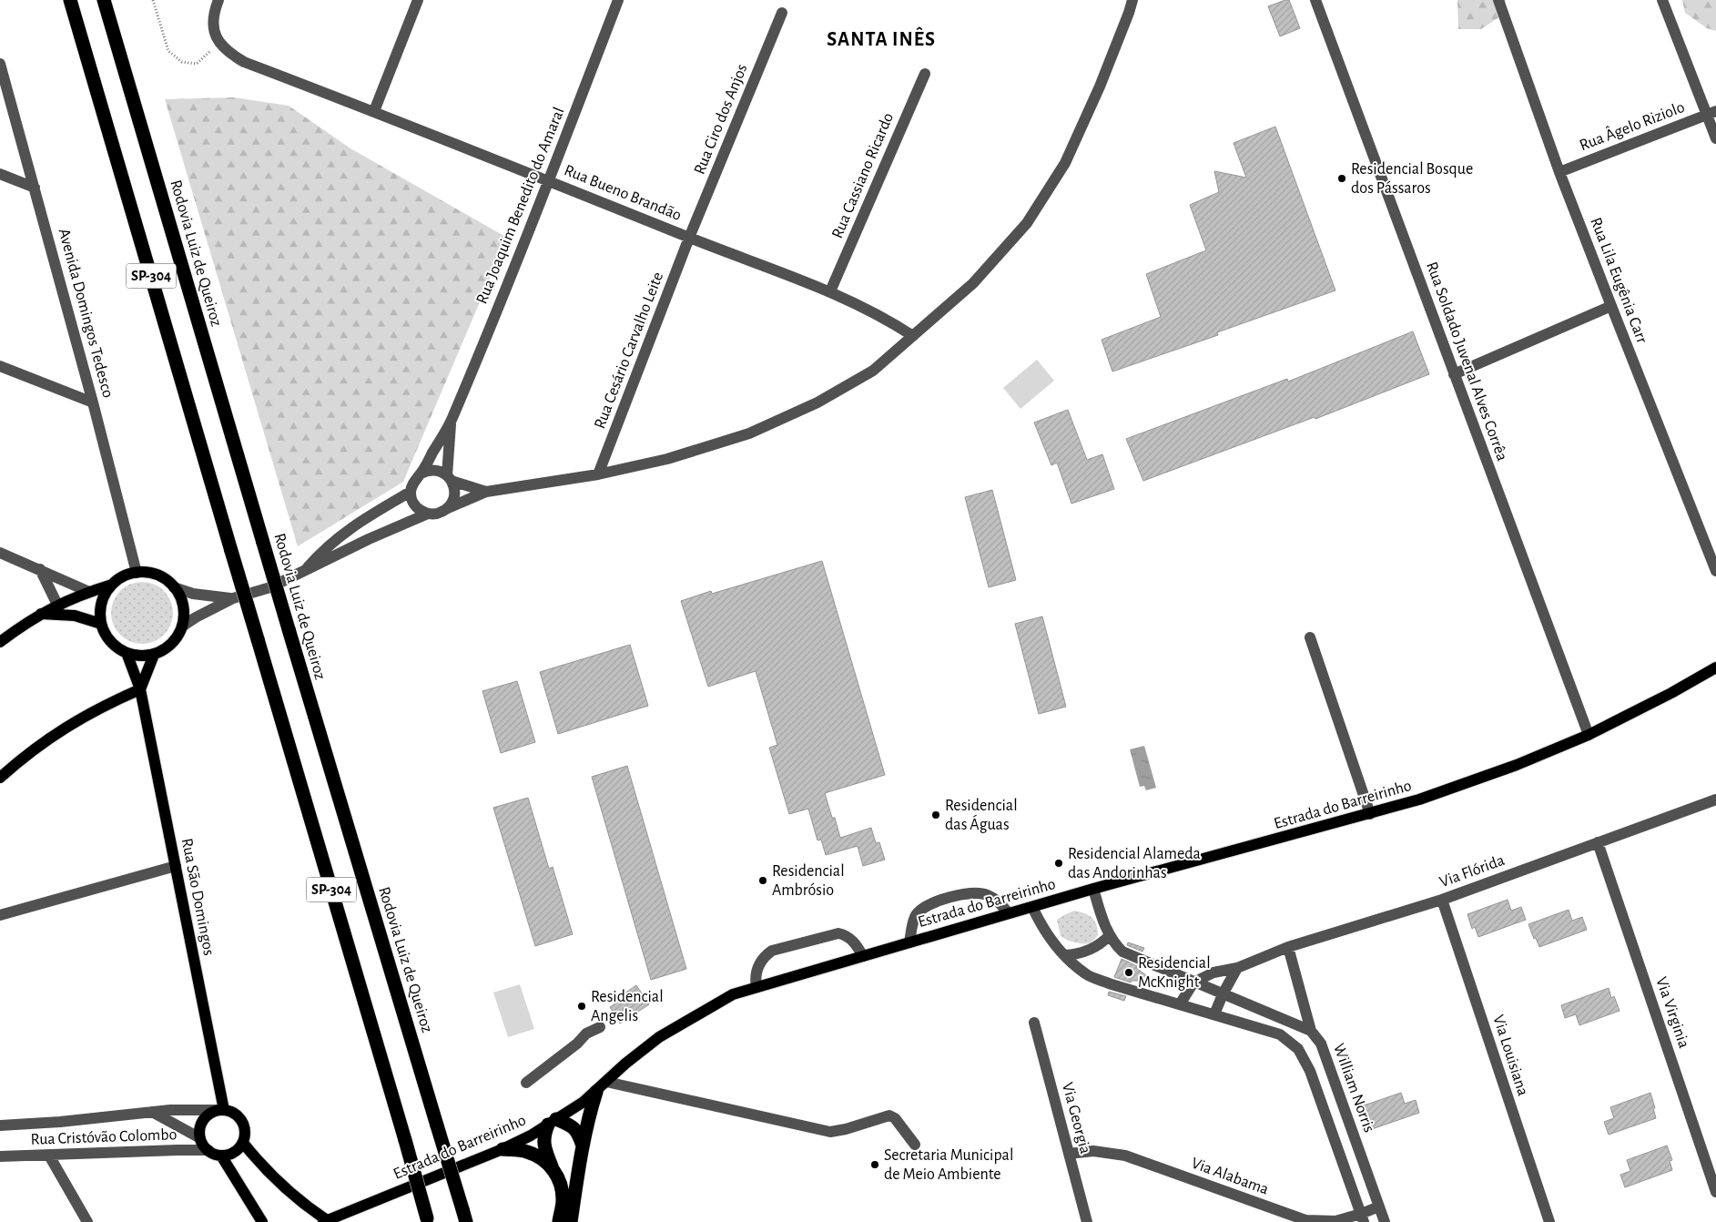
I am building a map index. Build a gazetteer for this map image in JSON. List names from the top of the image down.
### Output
{
  "streets": {
    "highway": ["Rodovia Luiz de Queiroz", "SP-304"],
    "main road": ["Estrada do Barreirinho", "Rua São Domingos"],
    "street": [
      "Rua Ciro dos Anjos",
      "Rua Âgelo Riziolo",
      "Rua Cassiano Ricardo",
      "Rua Bueno Brandão",
      "Rua Joaquim Benedito do Amaral",
      "Rua Lila Eugênia Carr",
      "Avenida Domingos Tedesco",
      "Rua Cesário Carvalho Leite",
      "Rua Soldado Juvenal Alves Corrêa",
      "Via Flórida",
      "Via Virginia",
      "Via Louisiana",
      "William Norris",
      "Via Georgia",
      "Rua Cristóvão Colombo",
      "Via Alabama"
    ]
  },
  "crossings": [
    ["Rua Ciro dos Anjos", "Rua Bueno Brandão"],
    ["Rua Ciro dos Anjos", "Rua Cesário Carvalho Leite"],
    ["Rua Âgelo Riziolo", "Rua Lila Eugênia Carr"],
    ["Rua Cassiano Ricardo", "Rua Bueno Brandão"],
    ["Rua Bueno Brandão", "Rua Joaquim Benedito do Amaral"],
    ["Rua Bueno Brandão", "Rua Cesário Carvalho Leite"],
    ["Avenida Domingos Tedesco", "Rua São Domingos"],
    ["Rua Soldado Juvenal Alves Corrêa", "Estrada do Barreirinho"],
    ["Via Flórida", "Via Virginia"],
    ["Via Flórida", "Via Louisiana"],
    ["Via Flórida", "William Norris"],
    ["Rua São Domingos", "Rua Cristóvão Colombo"],
    ["William Norris", "Via Alabama"],
    ["Via Georgia", "Via Alabama"]
  ],
  "districts": ["SANTA INÊS"],
  "places": [
    "Residencial Bosque dos Pássaros",
    "Residencial das Águas",
    "Residencial Alameda das Andorinhas",
    "Residencial Ambrósio",
    "Residencial McKnight",
    "Residencial Angelis",
    "Secretaria Municipal de Meio Ambiente"
  ]
}
